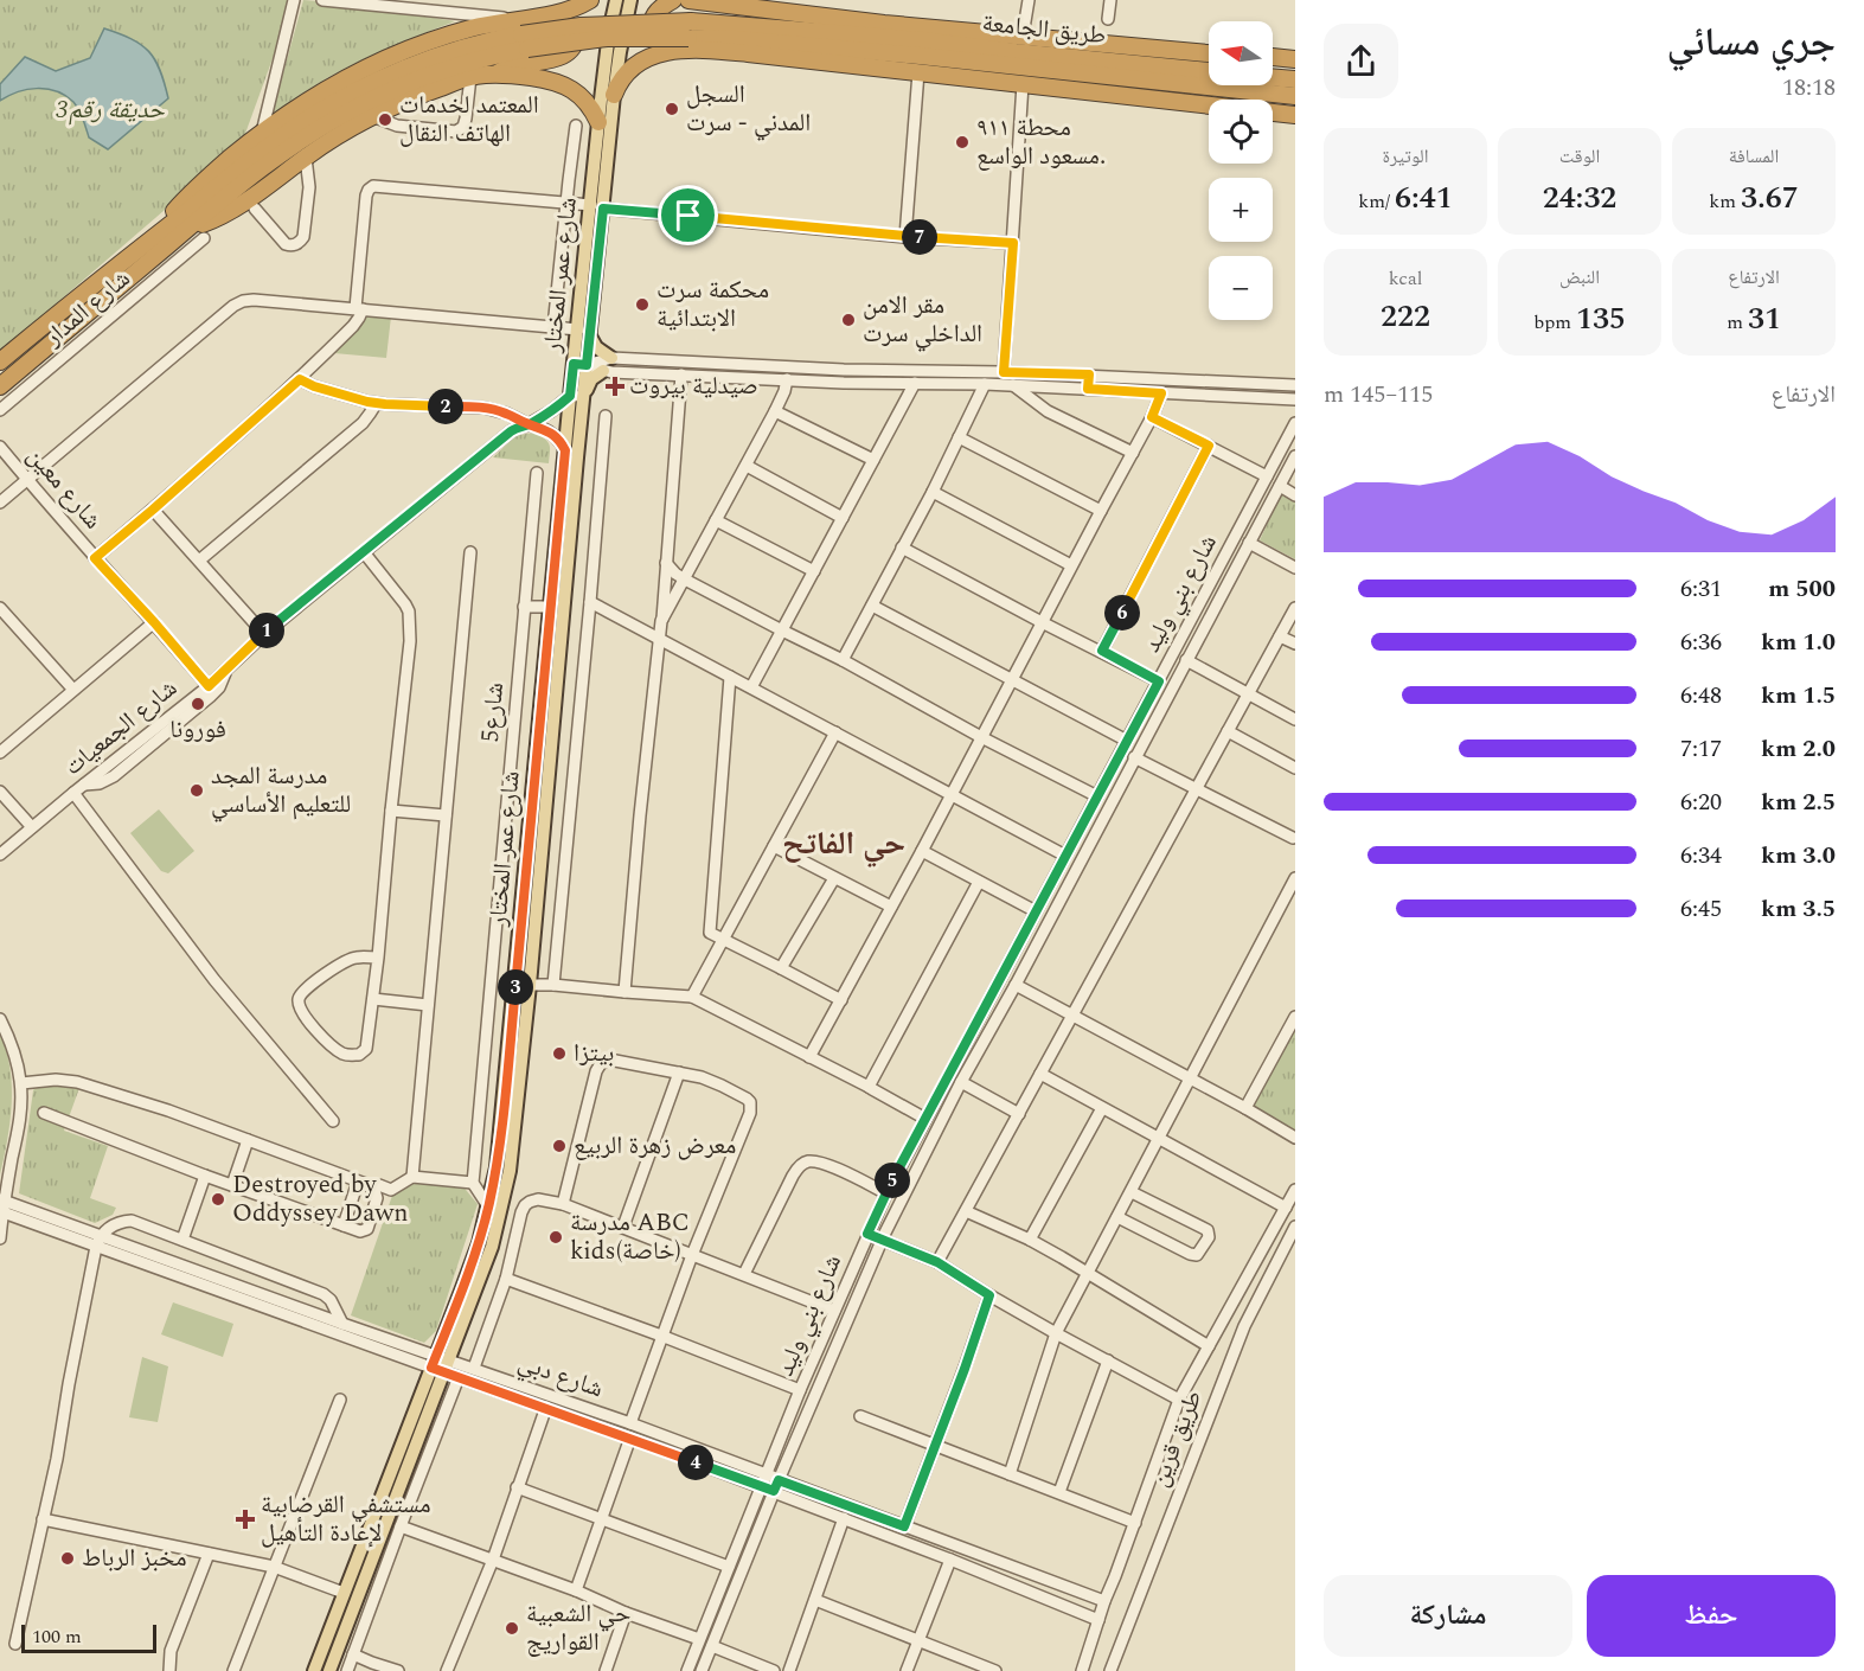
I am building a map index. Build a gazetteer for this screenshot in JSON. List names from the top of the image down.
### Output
{
  "streets": {
    "highway": ["طريق الجامعة"],
    "main road": ["شارع عمر المختار"],
    "street": [
      "شارع المدار",
      "شارع معين",
      "شارع بني وليد",
      "شارع5",
      "شارع الجمعيات",
      "شارع دبي",
      "طريق قرين"
    ]
  },
  "crossings": [
    ["شارع عمر المختار", "شارع الجمعيات"],
    ["شارع عمر المختار", "شارع دبي"],
    ["شارع معين", "شارع الجمعيات"],
    ["شارع بني وليد", "شارع دبي"]
  ],
  "districts": ["حي الفاتح"],
  "parks": ["حديقة رقم3"],
  "places": {
    "other": [
      "السجل المدني - سرت",
      "المعتمد لخدمات الهاتف النقال",
      "محطة ٩١١ مسعود الواسع.",
      "محكمة سرت الابتدائية",
      "مقر الامن الداخلي سرت",
      "فورونا",
      "مدرسة المجد للتعليم الأساسي",
      "بيتزا",
      "معرض زهرة الربيع",
      "Destroyed by Oddyssey Dawn",
      "مدرسة ABC kids(خاصة)",
      "مخبز الرباط",
      "حي الشعبية القواريج"
    ],
    "health": ["صيدلية بيروت", "مستشفي القرضابية لإعادة التأهيل"]
  },
  "scale_bar": "100 m",
  "north": "left",
  "page": {
    "heading": ["جري مسائي", "18:18"],
    "map_buttons": ["+", "−"],
    "stats": [
      ["المسافة", "3.67 km"],
      ["الوقت", "24:32"],
      ["الوتيرة", "6:41 /km"],
      ["الارتفاع", "31 m"],
      ["النبض", "135 bpm"],
      ["kcal", "222"]
    ],
    "pins": [
      "7",
      "2",
      "6",
      "1",
      "3",
      "5",
      "4"
    ],
    "chart": ["الارتفاع", "115–145 m"],
    "list": [
      {
        "name": "500 m",
        "note": "6:31"
      },
      {
        "name": "1.0 km",
        "note": "6:36"
      },
      {
        "name": "1.5 km",
        "note": "6:48"
      },
      {
        "name": "2.0 km",
        "note": "7:17"
      },
      {
        "name": "2.5 km",
        "note": "6:20"
      },
      {
        "name": "3.0 km",
        "note": "6:34"
      },
      {
        "name": "3.5 km",
        "note": "6:45"
      }
    ],
    "buttons": ["حفظ", "مشاركة"],
    "scale": "100 m"
  }
}
